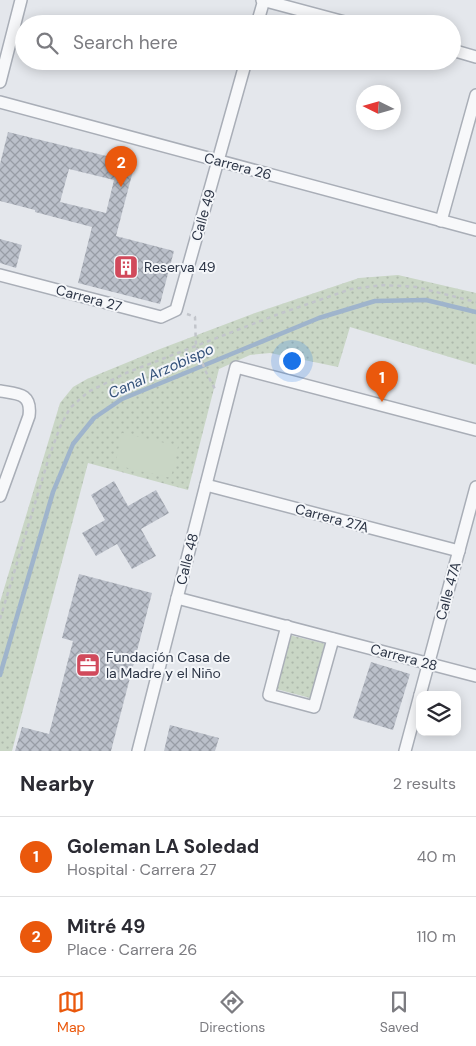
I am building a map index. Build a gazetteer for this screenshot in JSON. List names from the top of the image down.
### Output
{
  "streets": {
    "street": [
      "Carrera 26",
      "Calle 49",
      "Carrera 27",
      "Carrera 27A",
      "Calle 48",
      "Calle 47A",
      "Carrera 28"
    ]
  },
  "crossings": [
    ["Carrera 26", "Calle 49"],
    ["Calle 49", "Carrera 27"],
    ["Carrera 27A", "Calle 48"],
    ["Carrera 27A", "Calle 47A"],
    ["Calle 48", "Carrera 28"],
    ["Calle 47A", "Carrera 28"]
  ],
  "water": ["Canal Arzobispo"],
  "places": {
    "building": ["Reserva 49"],
    "office": ["Fundación Casa de la Madre y el Niño"]
  },
  "north": "left",
  "page": {
    "search": "Search here",
    "pins": ["2", "1"],
    "heading": ["Nearby", "2 results"],
    "list": [
      {
        "mark": "1",
        "name": "Goleman LA Soledad",
        "note": "Hospital · Carrera 27",
        "value": "40 m"
      },
      {
        "mark": "2",
        "name": "Mitré 49",
        "note": "Place · Carrera 26",
        "value": "110 m"
      }
    ],
    "nav": ["Map", "Directions", "Saved"]
  }
}
